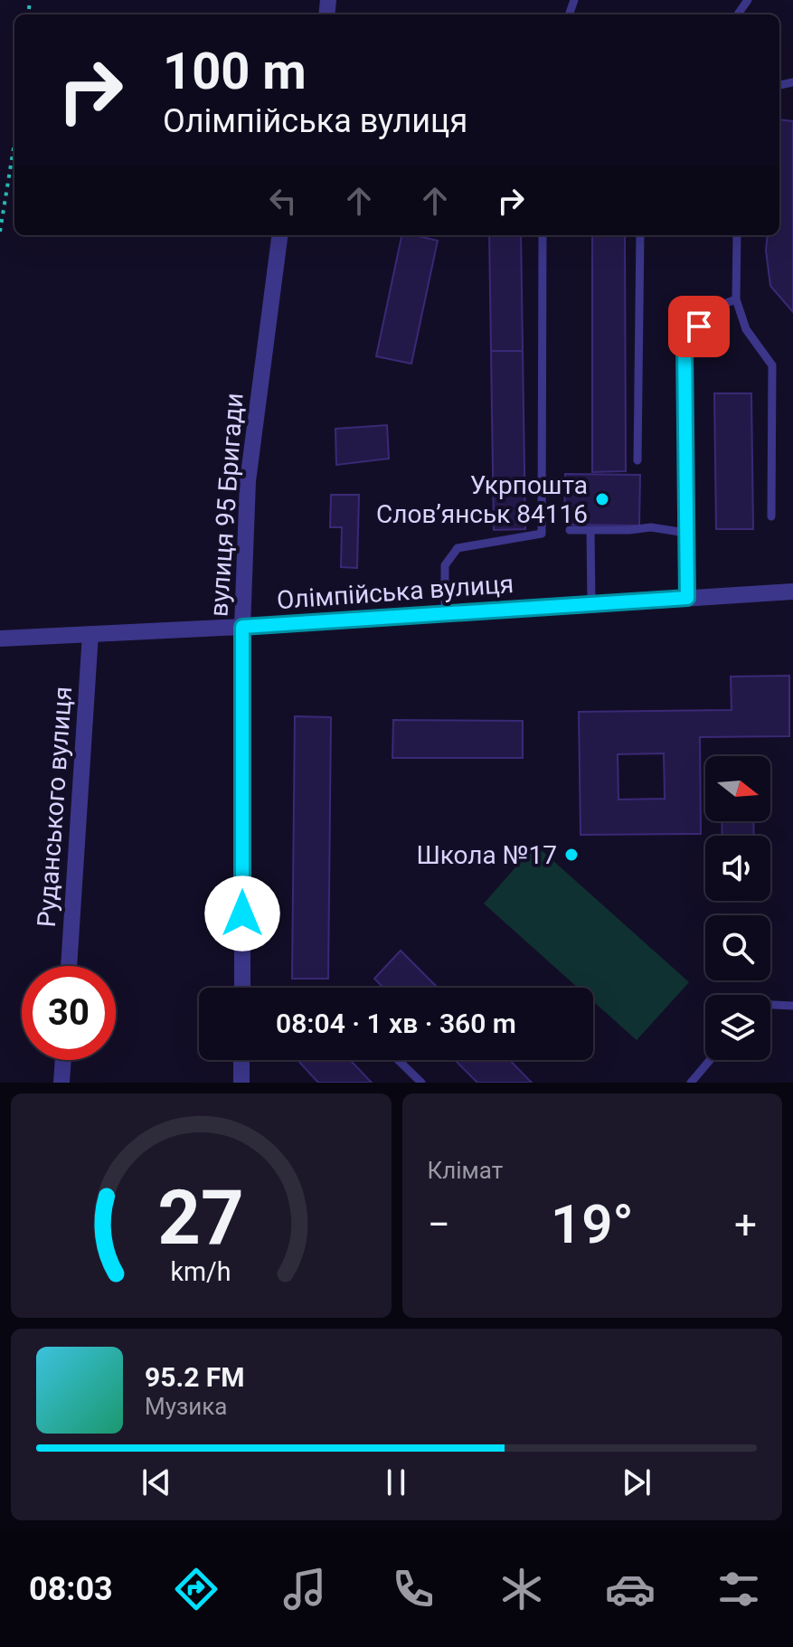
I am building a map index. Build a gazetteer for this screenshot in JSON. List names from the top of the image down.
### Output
{
  "streets": {
    "street": ["вулиця 95 Бригади", "Олімпійська вулиця", "Руданського вулиця"]
  },
  "crossings": [
    ["вулиця 95 Бригади", "Олімпійська вулиця"],
    ["Олімпійська вулиця", "Руданського вулиця"]
  ],
  "places": ["Укрпошта Слов’янськ 84116", "Школа №17"],
  "north": "right",
  "page": {
    "turn": ["100 m", "Олімпійська вулиця"],
    "limit": "30",
    "trip": "08:04 · 1 хв · 360 m",
    "tile": "Клімат",
    "heat": ["−", "19°", "+"],
    "song": ["95.2 FM", "Музика"],
    "tabs": "08:03",
    "gauge": ["27", "km/h"]
  }
}
